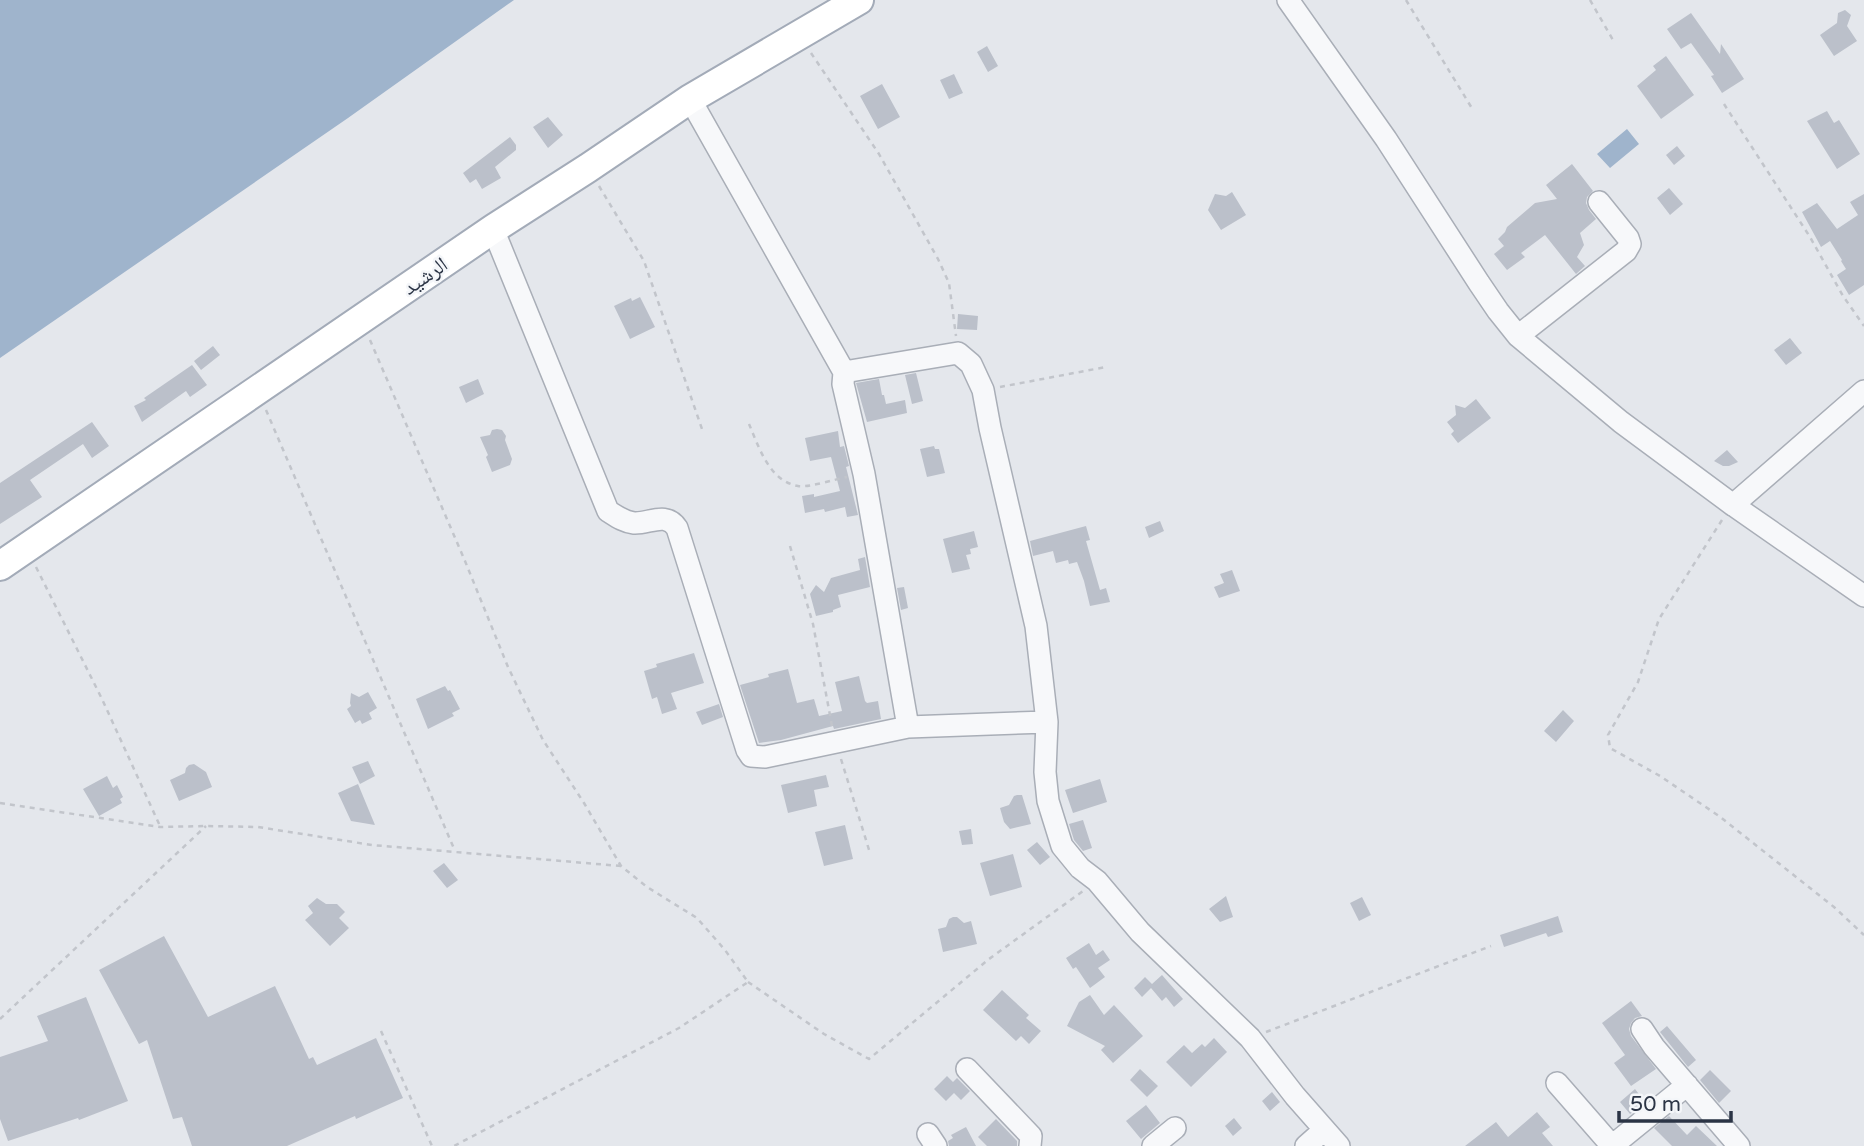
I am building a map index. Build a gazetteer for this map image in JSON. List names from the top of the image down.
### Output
{
  "streets": {
    "main road": ["الرشيد"]
  },
  "scale_bar": "50 m"
}
